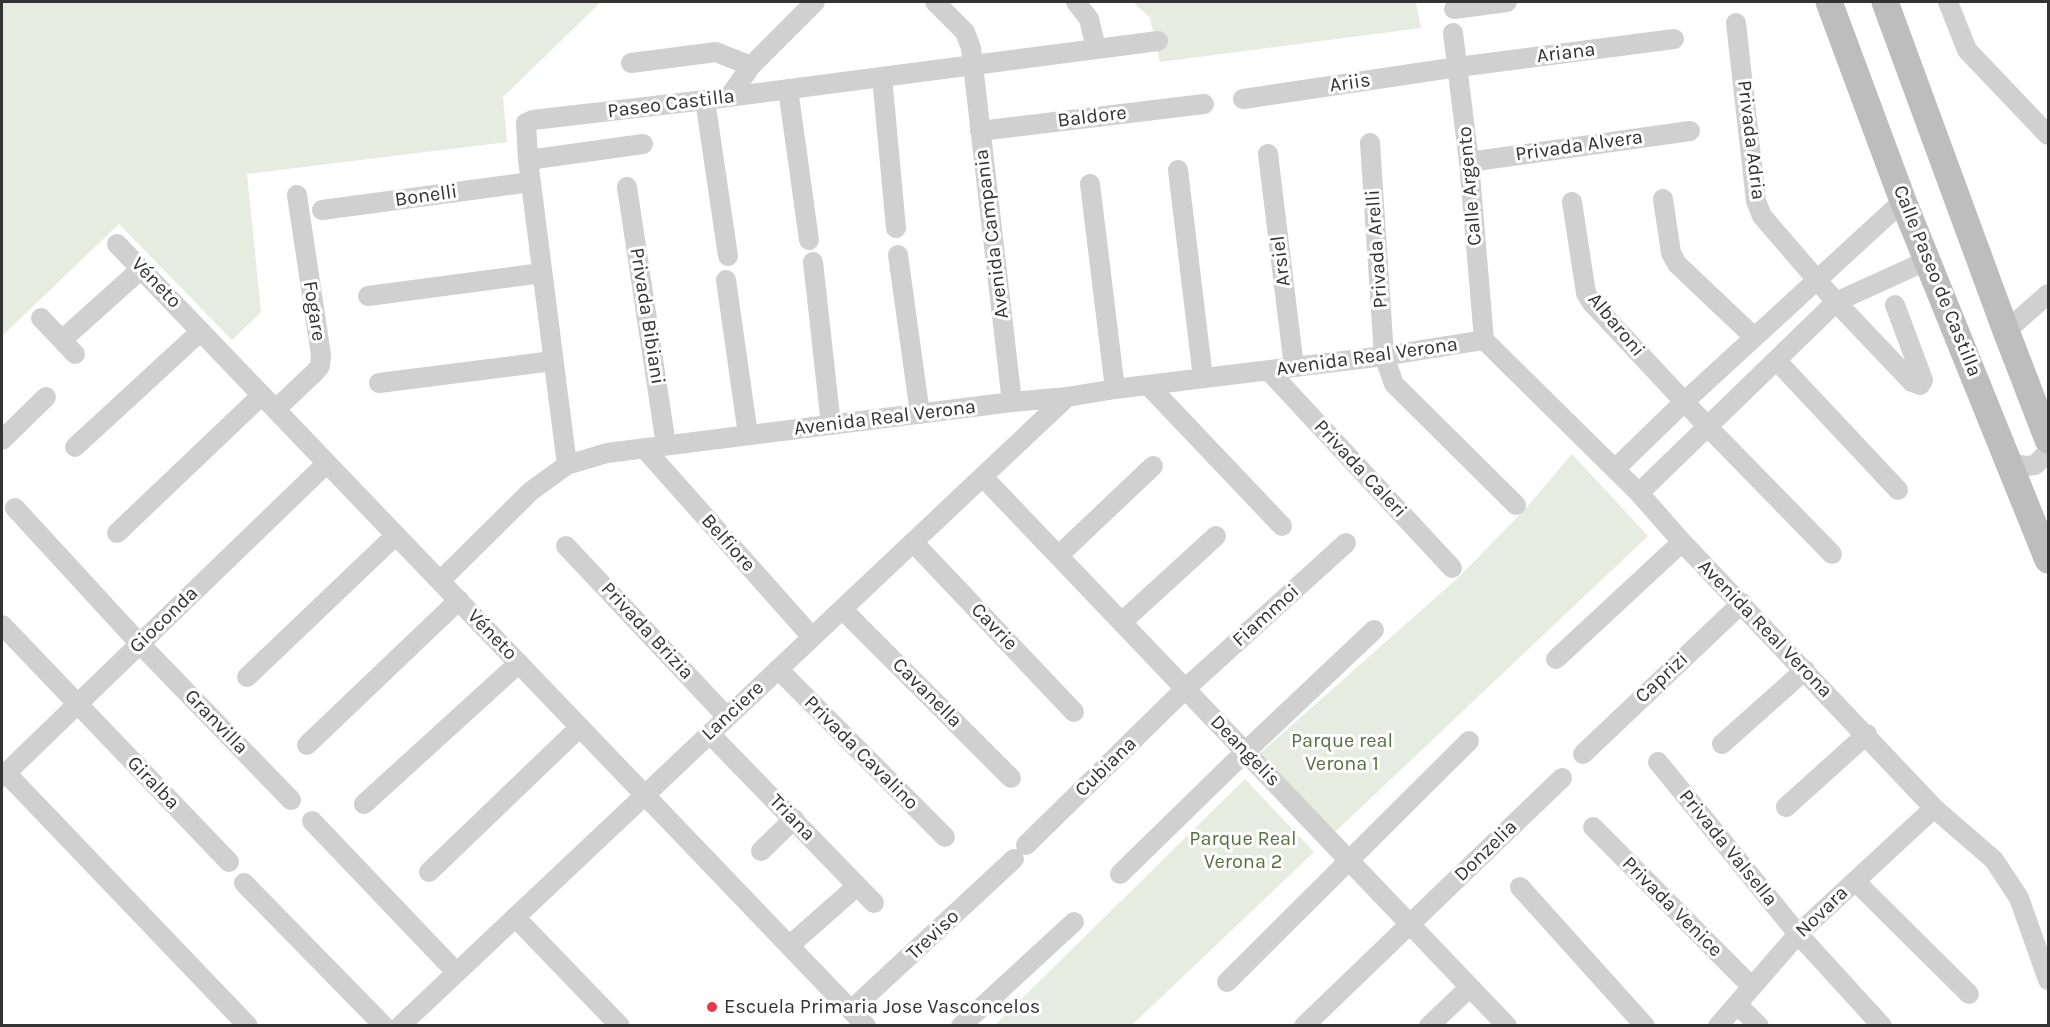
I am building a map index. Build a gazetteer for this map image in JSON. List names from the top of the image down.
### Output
{
  "streets": {
    "street": [
      "Ariana",
      "Ariis",
      "Paseo Castilla",
      "Baldore",
      "Privada Adria",
      "Privada Alvera",
      "Calle Argento",
      "Bonelli",
      "Avenida Campania",
      "Privada Arelli",
      "Arsiel",
      "Calle Paseo de Castilla",
      "Véneto",
      "Fogare",
      "Privada Bibiani",
      "Albaroni",
      "Avenida Real Verona",
      "Privada Caleri",
      "Belfiore",
      "Fiammoi",
      "Gioconda",
      "Cavrie",
      "Privada Brizia",
      "Caprizi",
      "Cavanella",
      "Lanciere",
      "Granvilla",
      "Deangelis",
      "Privada Cavalino",
      "Cubiana",
      "Giralba",
      "Triana",
      "Privada Valsella",
      "Donzelia",
      "Privada Venice",
      "Novara",
      "Treviso"
    ]
  },
  "crossings": [
    ["Ariana", "Ariis"],
    ["Ariana", "Calle Argento"],
    ["Ariis", "Calle Argento"],
    ["Paseo Castilla", "Bonelli"],
    ["Paseo Castilla", "Avenida Campania"],
    ["Paseo Castilla", "Avenida Real Verona"],
    ["Baldore", "Avenida Campania"],
    ["Privada Alvera", "Calle Argento"],
    ["Calle Argento", "Avenida Real Verona"],
    ["Avenida Campania", "Avenida Real Verona"],
    ["Privada Arelli", "Avenida Real Verona"],
    ["Arsiel", "Avenida Real Verona"],
    ["Véneto", "Fogare"],
    ["Véneto", "Avenida Real Verona"],
    ["Véneto", "Gioconda"],
    ["Véneto", "Lanciere"],
    ["Véneto", "Treviso"],
    ["Privada Bibiani", "Avenida Real Verona"],
    ["Avenida Real Verona", "Privada Caleri"],
    ["Avenida Real Verona", "Belfiore"],
    ["Avenida Real Verona", "Caprizi"],
    ["Avenida Real Verona", "Lanciere"],
    ["Avenida Real Verona", "Novara"],
    ["Belfiore", "Lanciere"],
    ["Fiammoi", "Deangelis"],
    ["Fiammoi", "Cubiana"],
    ["Gioconda", "Granvilla"],
    ["Gioconda", "Giralba"],
    ["Cavrie", "Lanciere"],
    ["Privada Brizia", "Lanciere"],
    ["Cavanella", "Lanciere"],
    ["Lanciere", "Deangelis"],
    ["Lanciere", "Privada Cavalino"],
    ["Lanciere", "Triana"],
    ["Deangelis", "Cubiana"],
    ["Deangelis", "Donzelia"],
    ["Cubiana", "Treviso"],
    ["Privada Valsella", "Novara"],
    ["Privada Venice", "Novara"]
  ],
  "parks": ["Parque real Verona 1", "Parque Real Verona 2"],
  "places": ["Escuela Primaria Jose Vasconcelos"]
}
